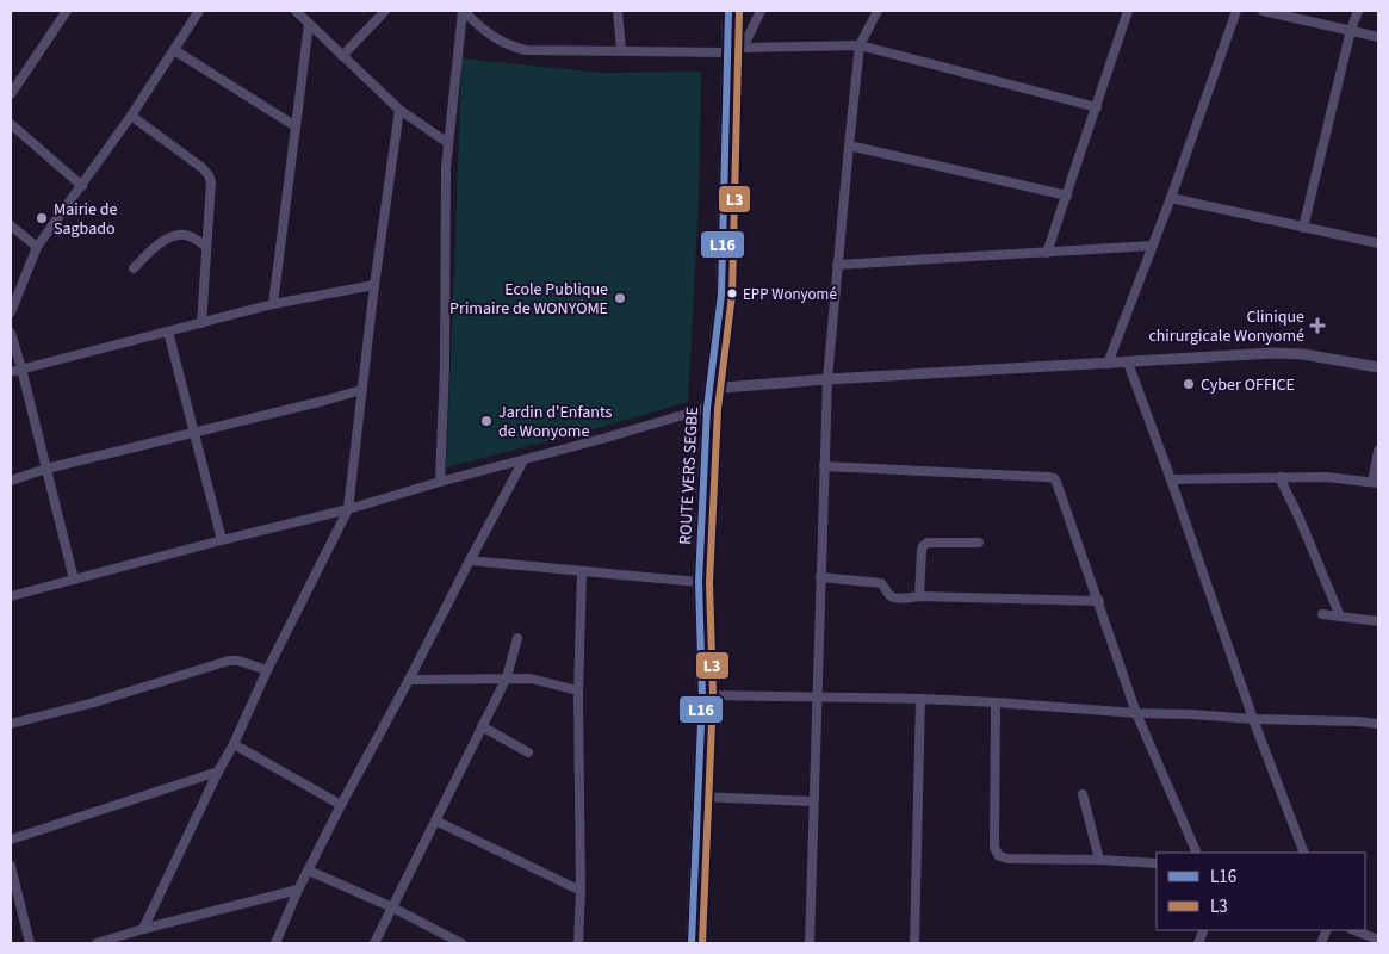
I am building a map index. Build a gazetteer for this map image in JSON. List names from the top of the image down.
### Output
{
  "streets": {
    "main road": ["ROUTE VERS SEGBE"]
  },
  "places": {
    "other": [
      "Mairie de Sagbado",
      "EPP Wonyomé",
      "Ecole Publique Primaire de WONYOME",
      "Cyber OFFICE",
      "Jardin d'Enfants de Wonyome"
    ],
    "health": ["Clinique chirurgicale Wonyomé"]
  },
  "lines": ["transit line L16", "transit line L3"],
  "legend": ["L16", "L3"]
}
